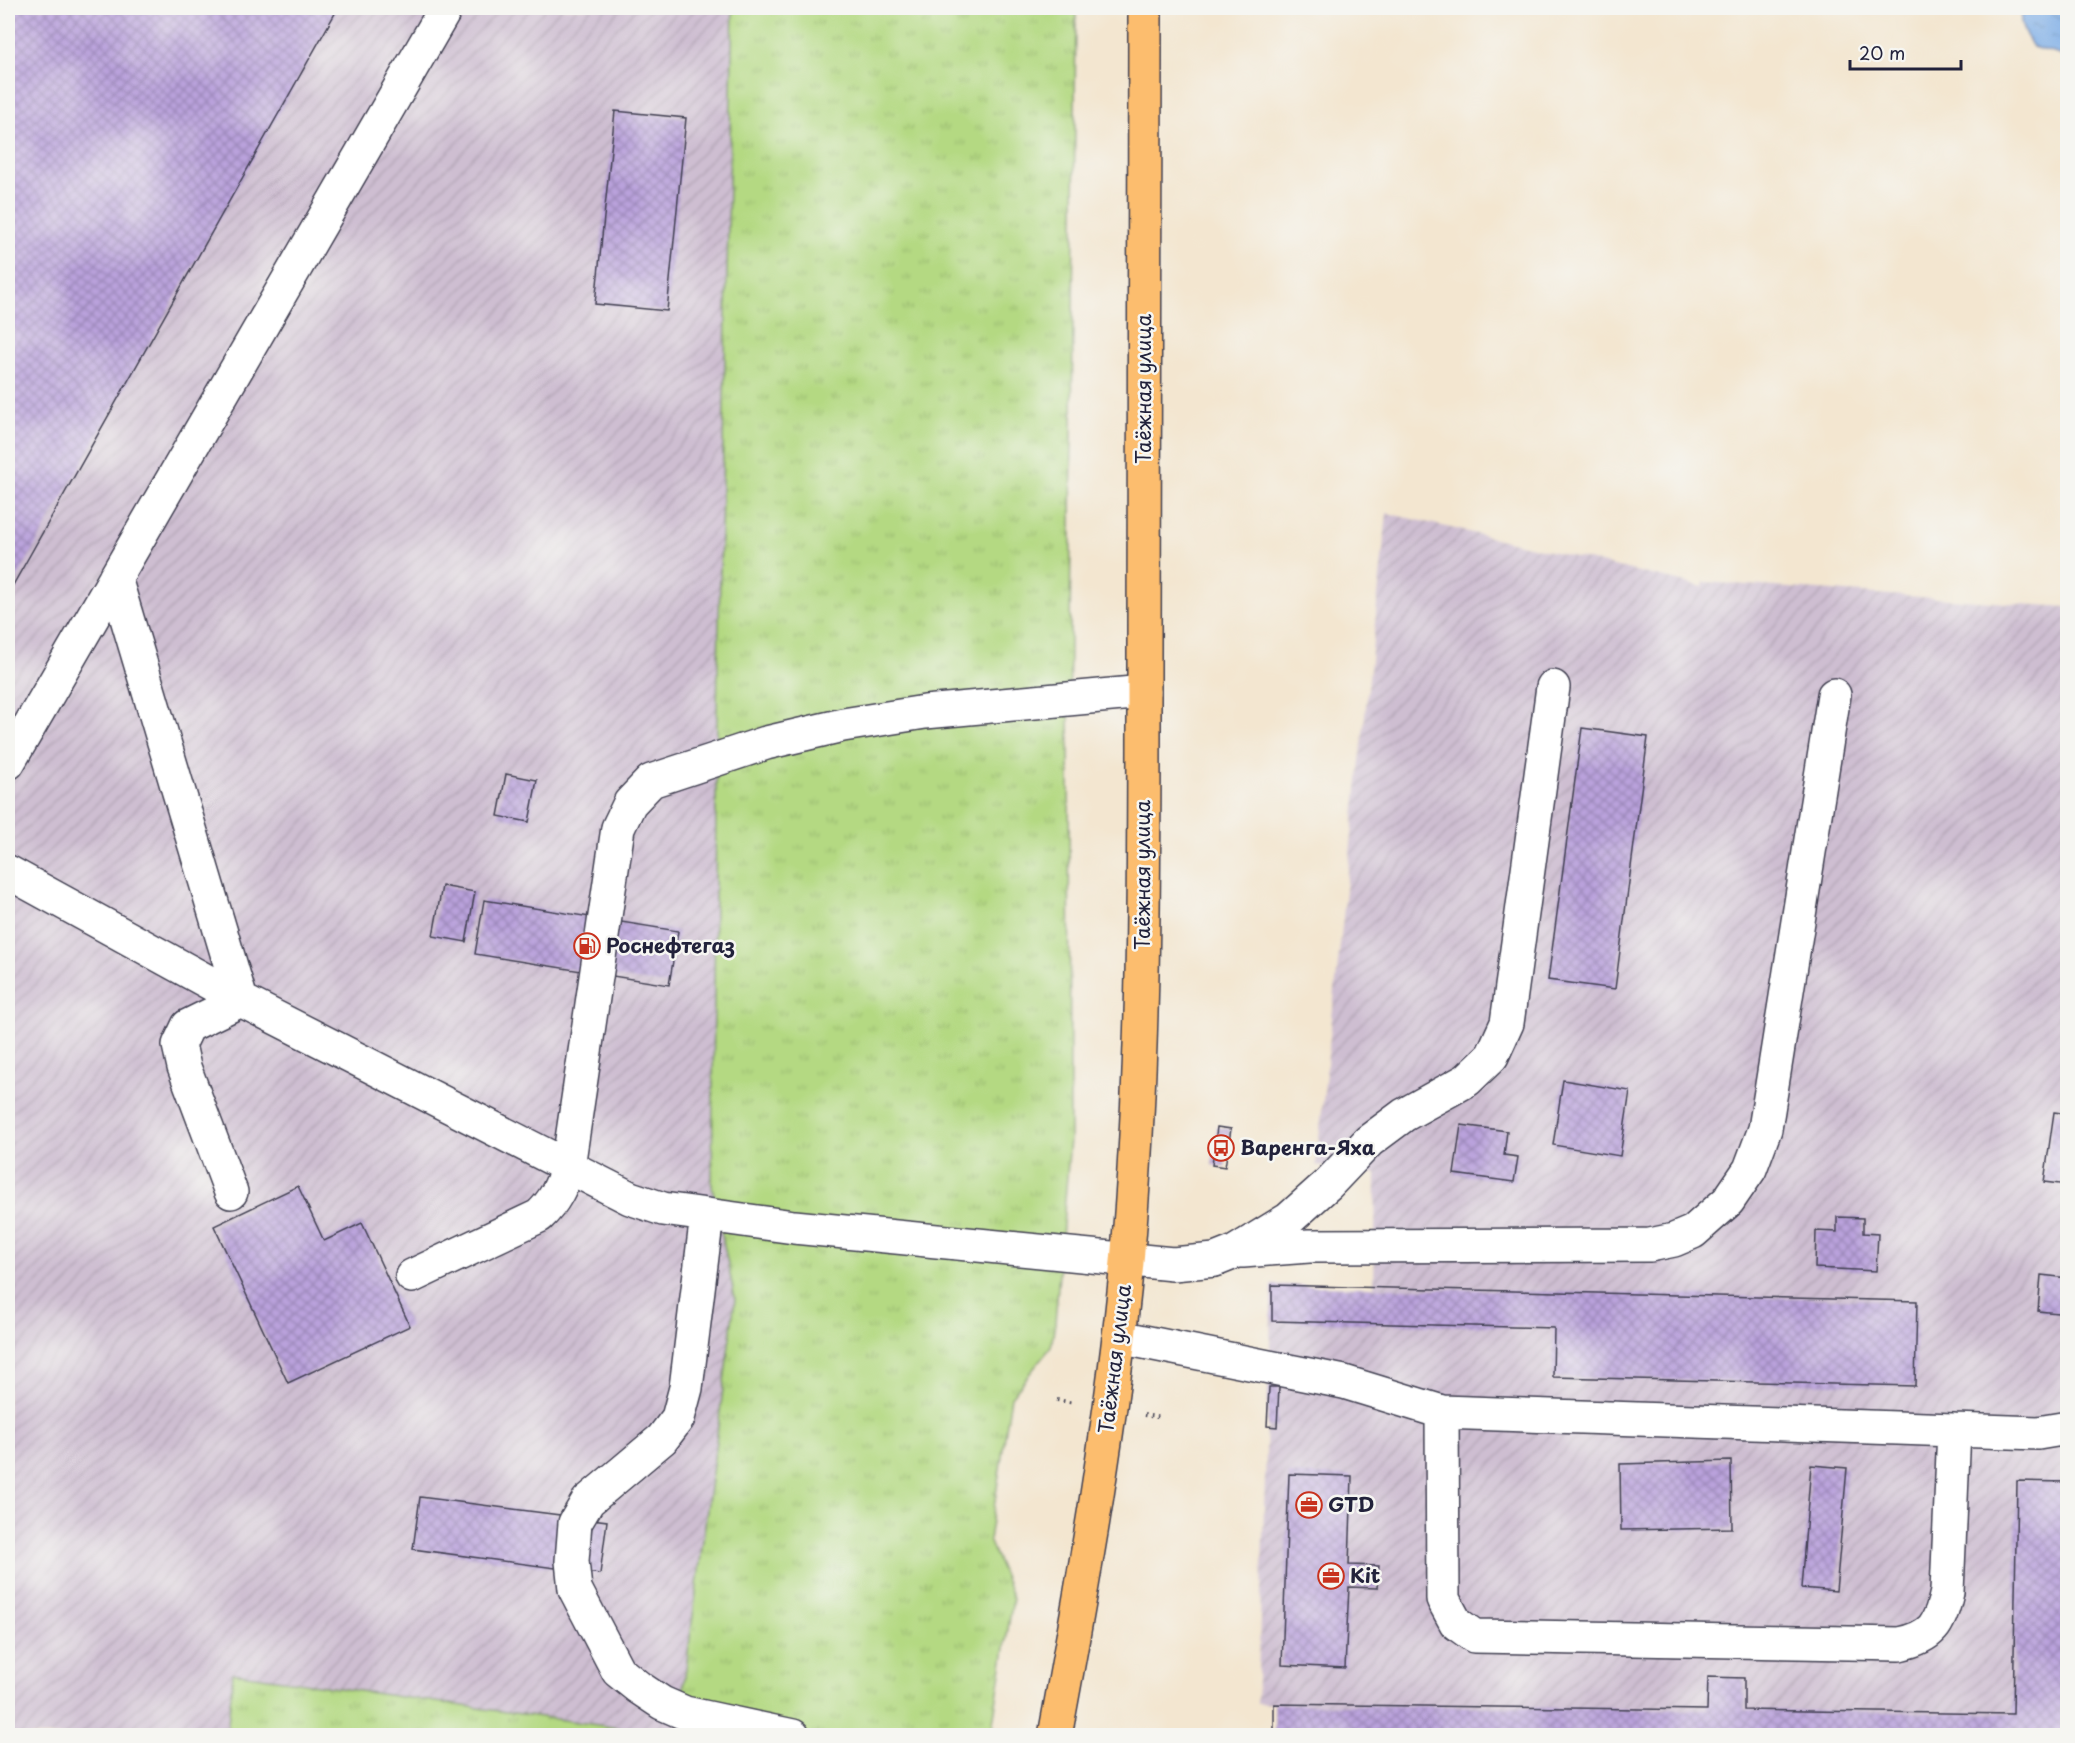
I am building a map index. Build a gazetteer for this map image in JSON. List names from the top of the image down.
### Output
{
  "streets": {
    "highway": ["Таёжная улица"]
  },
  "places": {
    "fuel station": ["Роснефтегаз"],
    "bus stop": ["Варенга-Яха"],
    "office": ["GTD", "Kit"]
  },
  "scale_bar": "20 m"
}
